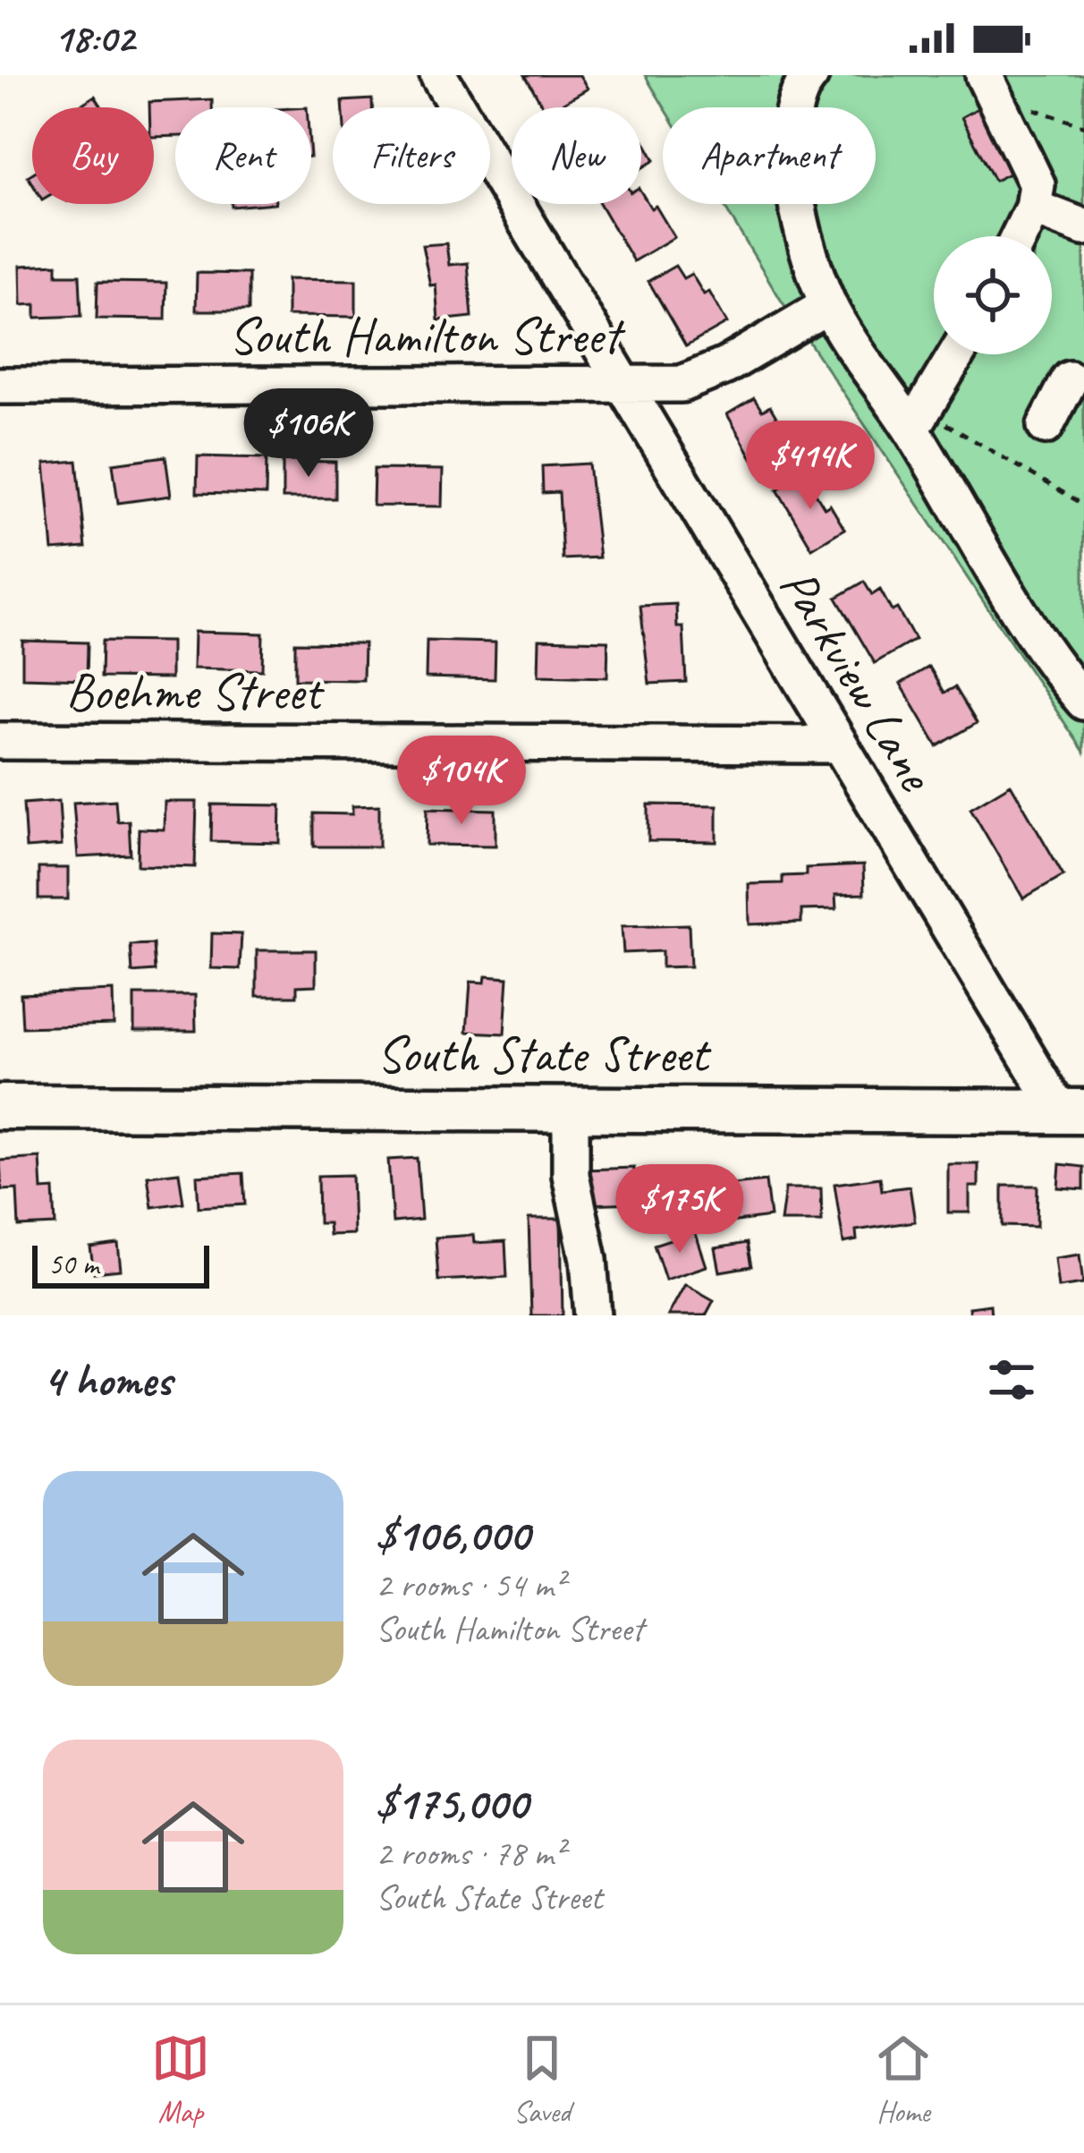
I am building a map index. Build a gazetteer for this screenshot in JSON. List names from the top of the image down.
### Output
{
  "streets": {
    "main road": ["South State Street"],
    "street": ["South Hamilton Street", "Parkview Lane", "Boehme Street"]
  },
  "crossings": [
    ["South Hamilton Street", "Parkview Lane"],
    ["Parkview Lane", "Boehme Street"],
    ["Parkview Lane", "South State Street"]
  ],
  "scale_bar": "50 m",
  "page": {
    "status": "18:02",
    "chip": [
      "Buy",
      "Rent",
      "Filters",
      "New",
      "Apartment"
    ],
    "price": [
      "$106K",
      "$414K",
      "$104K",
      "$175K"
    ],
    "scale": "50 m",
    "heading": "4 homes",
    "list": [
      {
        "name": "$106,000",
        "note": "2 rooms · 54 m² · South Hamilton Street"
      },
      {
        "name": "$175,000",
        "note": "2 rooms · 78 m² · South State Street"
      }
    ],
    "tabs": ["Map", "Saved", "Home"]
  }
}
